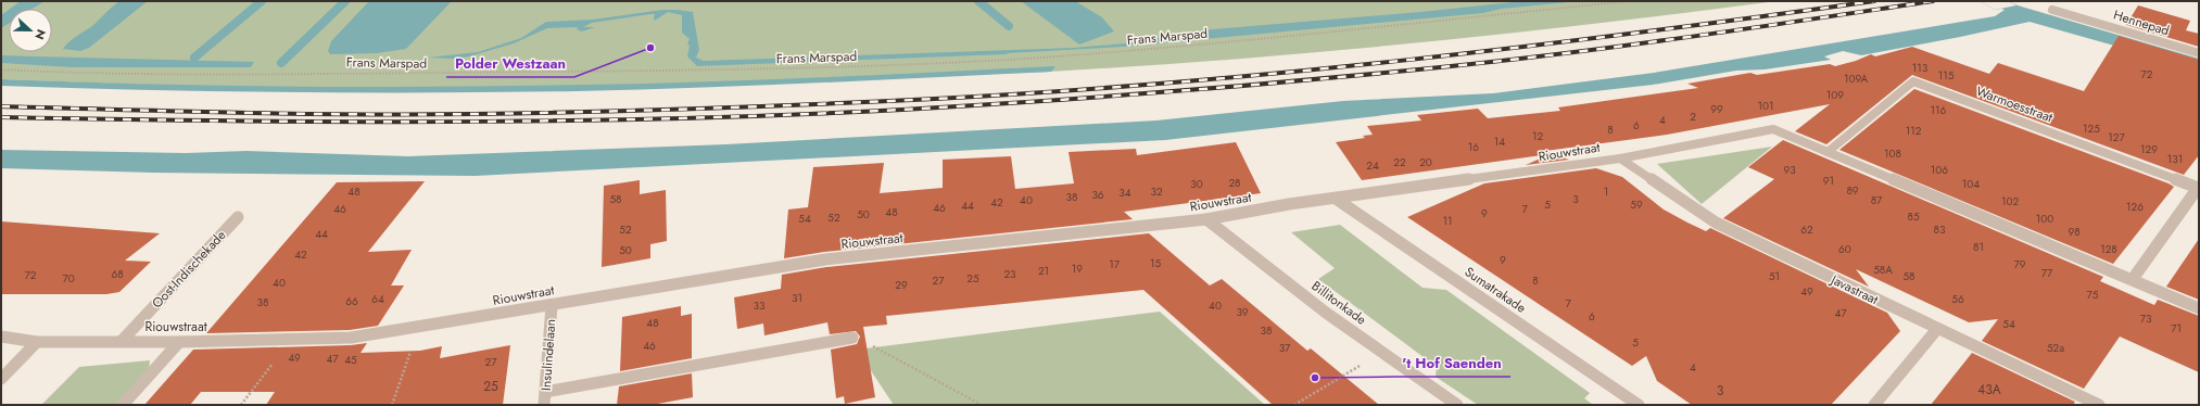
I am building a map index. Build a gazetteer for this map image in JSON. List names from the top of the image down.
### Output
{
  "streets": {
    "street": [
      "Hennepad",
      "Warmoesstraat",
      "Riouwstraat",
      "Oost-Indischekade",
      "Sumatrakade",
      "Javastraat",
      "Billitonkade",
      "Insulindelaan"
    ],
    "path": ["Frans Marspad"]
  },
  "crossings": [
    ["Warmoesstraat", "Riouwstraat"],
    ["Riouwstraat", "Oost-Indischekade"],
    ["Riouwstraat", "Sumatrakade"],
    ["Riouwstraat", "Javastraat"],
    ["Riouwstraat", "Billitonkade"],
    ["Riouwstraat", "Insulindelaan"]
  ],
  "places": ["Polder Westzaan", "'t Hof Saenden"],
  "house_numbers": [
    "113",
    "72",
    "115",
    "109A",
    "109",
    "101",
    "99",
    "116",
    "2",
    "4",
    "6",
    "125",
    "8",
    "112",
    "12",
    "127",
    "14",
    "16",
    "129",
    "108",
    "131",
    "22",
    "20",
    "24",
    "93",
    "106",
    "91",
    "28",
    "30",
    "104",
    "89",
    "48",
    "32",
    "1",
    "34",
    "36",
    "38",
    "58",
    "3",
    "40",
    "87",
    "102",
    "42",
    "5",
    "59",
    "44",
    "126",
    "46",
    "46",
    "7",
    "48",
    "9",
    "50",
    "85",
    "52",
    "54",
    "100",
    "11",
    "52",
    "62",
    "83",
    "98",
    "44",
    "81",
    "60",
    "128",
    "50",
    "42",
    "9",
    "15",
    "17",
    "79",
    "19",
    "58A",
    "21",
    "77",
    "68",
    "23",
    "72",
    "51",
    "58",
    "70",
    "25",
    "27",
    "8",
    "40",
    "29",
    "49",
    "75",
    "31",
    "64",
    "56",
    "66",
    "38",
    "7",
    "33",
    "40",
    "39",
    "47",
    "6",
    "73",
    "48",
    "54",
    "71",
    "38",
    "5",
    "46",
    "37",
    "52a",
    "49",
    "47",
    "45",
    "27",
    "4",
    "25",
    "43A",
    "3"
  ],
  "north": "right"
}
